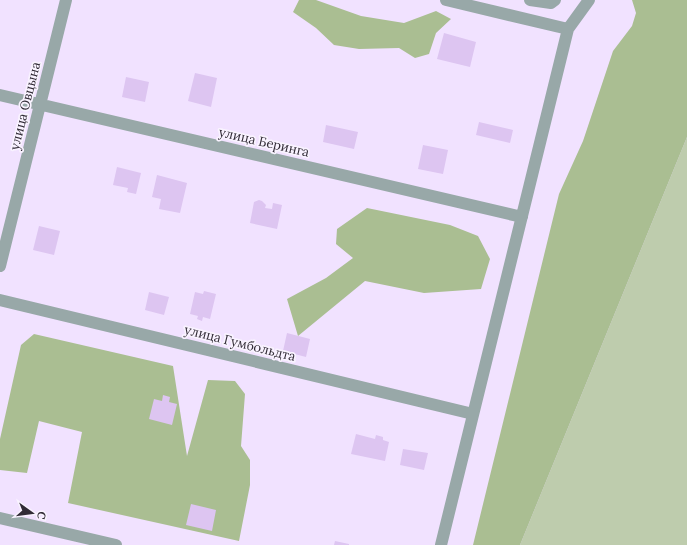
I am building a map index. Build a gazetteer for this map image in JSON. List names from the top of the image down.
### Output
{
  "streets": {
    "street": ["улица Овцына", "улица Беринга", "улица Гумбольдта"]
  },
  "crossings": [
    ["улица Овцына", "улица Беринга"]
  ],
  "north": "right"
}
